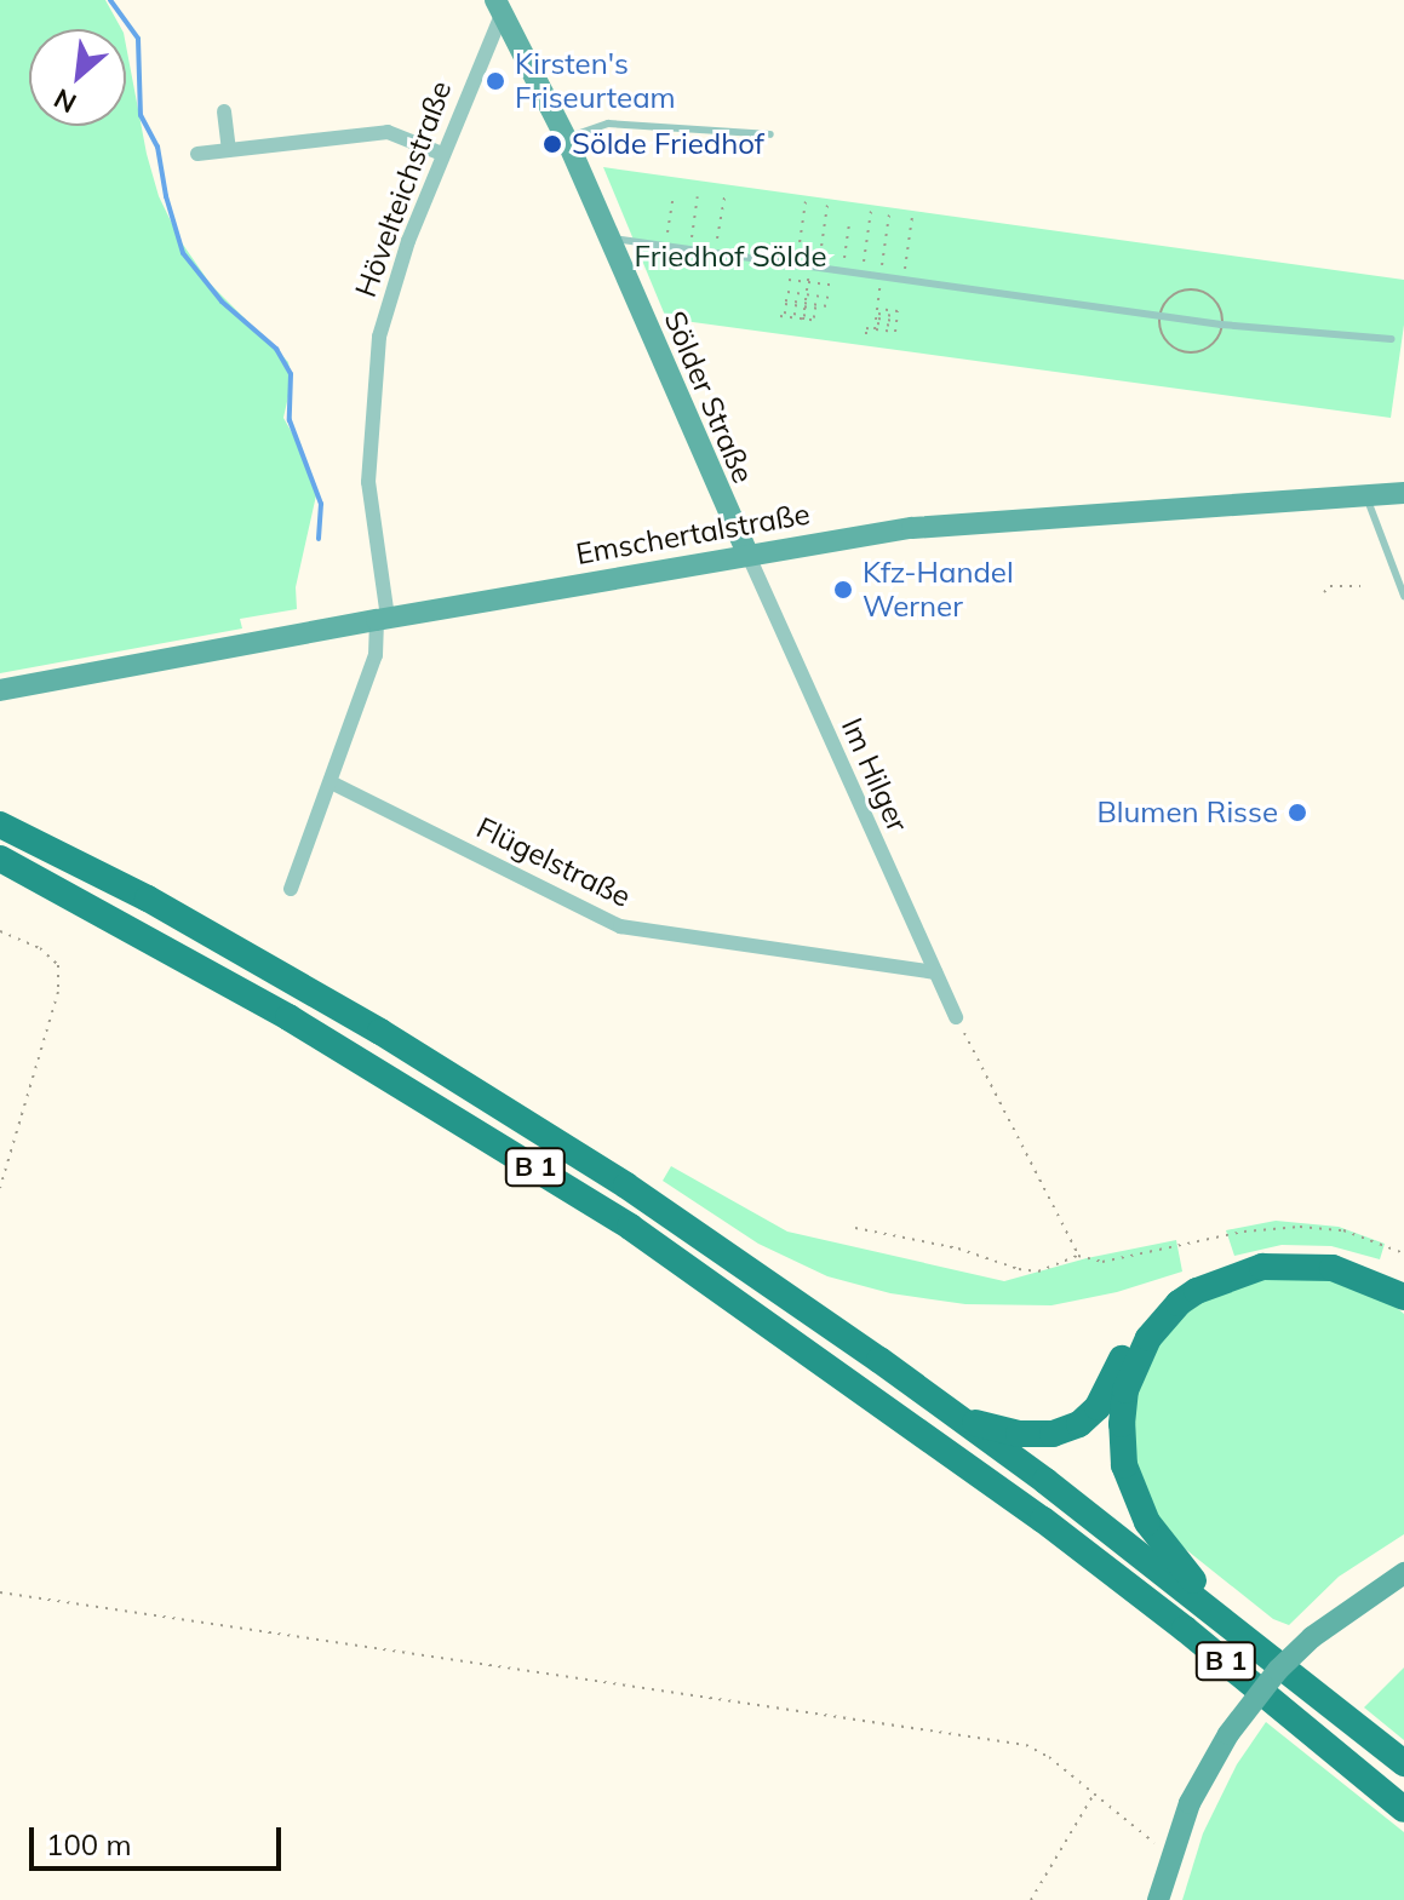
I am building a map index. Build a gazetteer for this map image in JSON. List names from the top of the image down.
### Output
{
  "streets": {
    "highway": ["B 1"],
    "main road": ["Sölder Straße", "Emschertalstraße"],
    "street": ["Hövelteichstraße", "Im Hilger", "Flügelstraße"]
  },
  "crossings": [
    ["Hövelteichstraße", "Sölder Straße"],
    ["Hövelteichstraße", "Emschertalstraße"],
    ["Hövelteichstraße", "Flügelstraße"],
    ["Sölder Straße", "Emschertalstraße"],
    ["Sölder Straße", "Im Hilger"],
    ["Emschertalstraße", "Im Hilger"],
    ["Im Hilger", "Flügelstraße"]
  ],
  "parks": ["Friedhof Sölde"],
  "places": [
    "Kirsten's Friseurteam",
    "Sölde Friedhof",
    "Kfz-Handel Werner",
    "Blumen Risse"
  ],
  "scale_bar": "100 m",
  "north": "bottom left"
}
